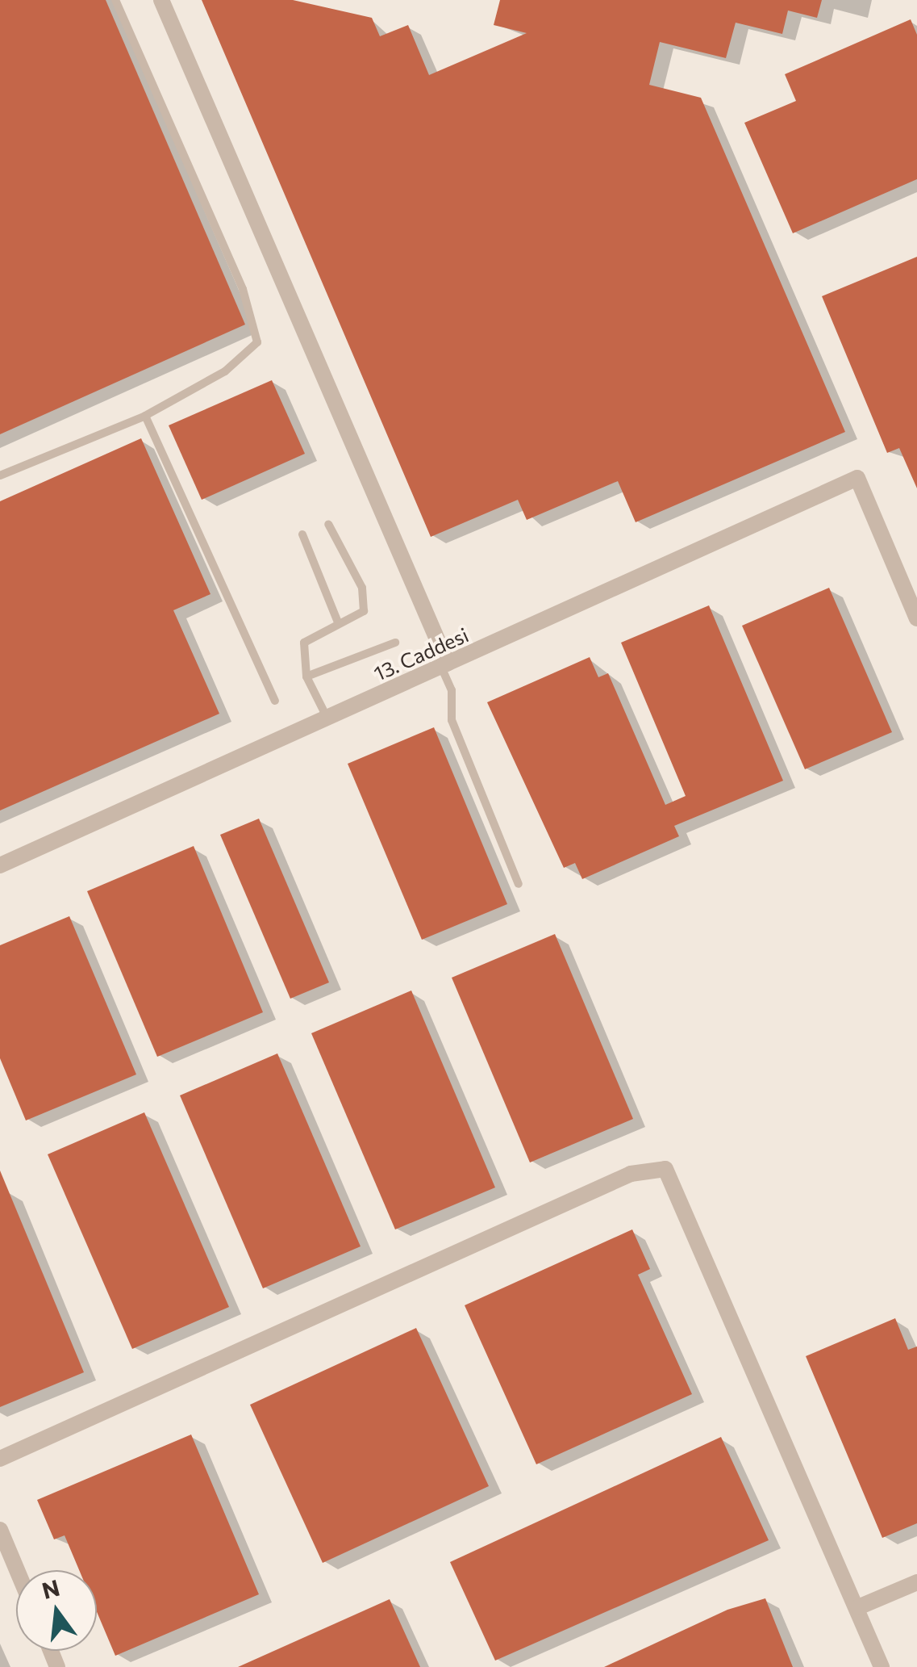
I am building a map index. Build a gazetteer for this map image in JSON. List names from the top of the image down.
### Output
{
  "streets": {
    "street": ["13. Caddesi"]
  },
  "north": "top"
}
